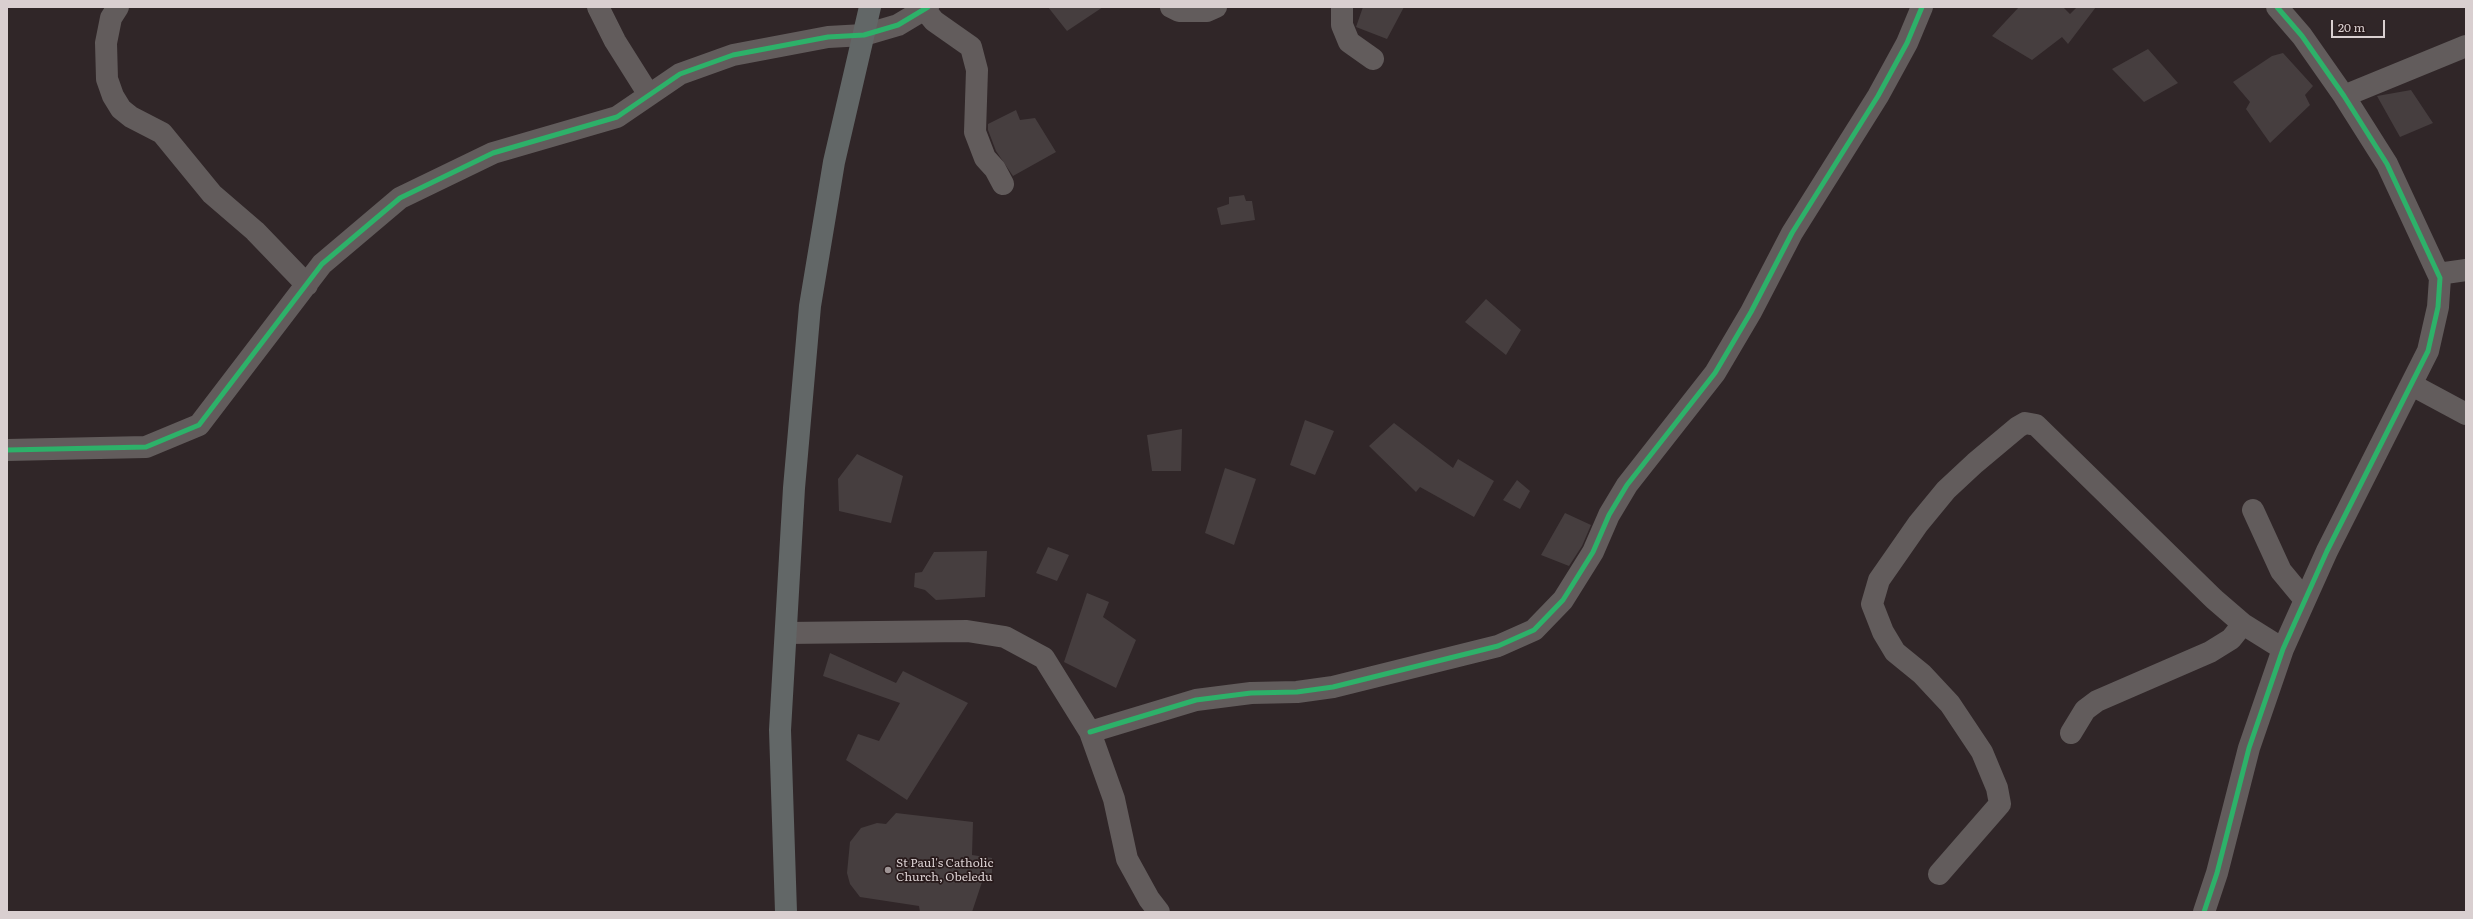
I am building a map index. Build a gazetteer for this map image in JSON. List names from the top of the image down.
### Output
{
  "places": ["St Paul's Catholic Church, Obeledu"],
  "scale_bar": "20 m"
}
